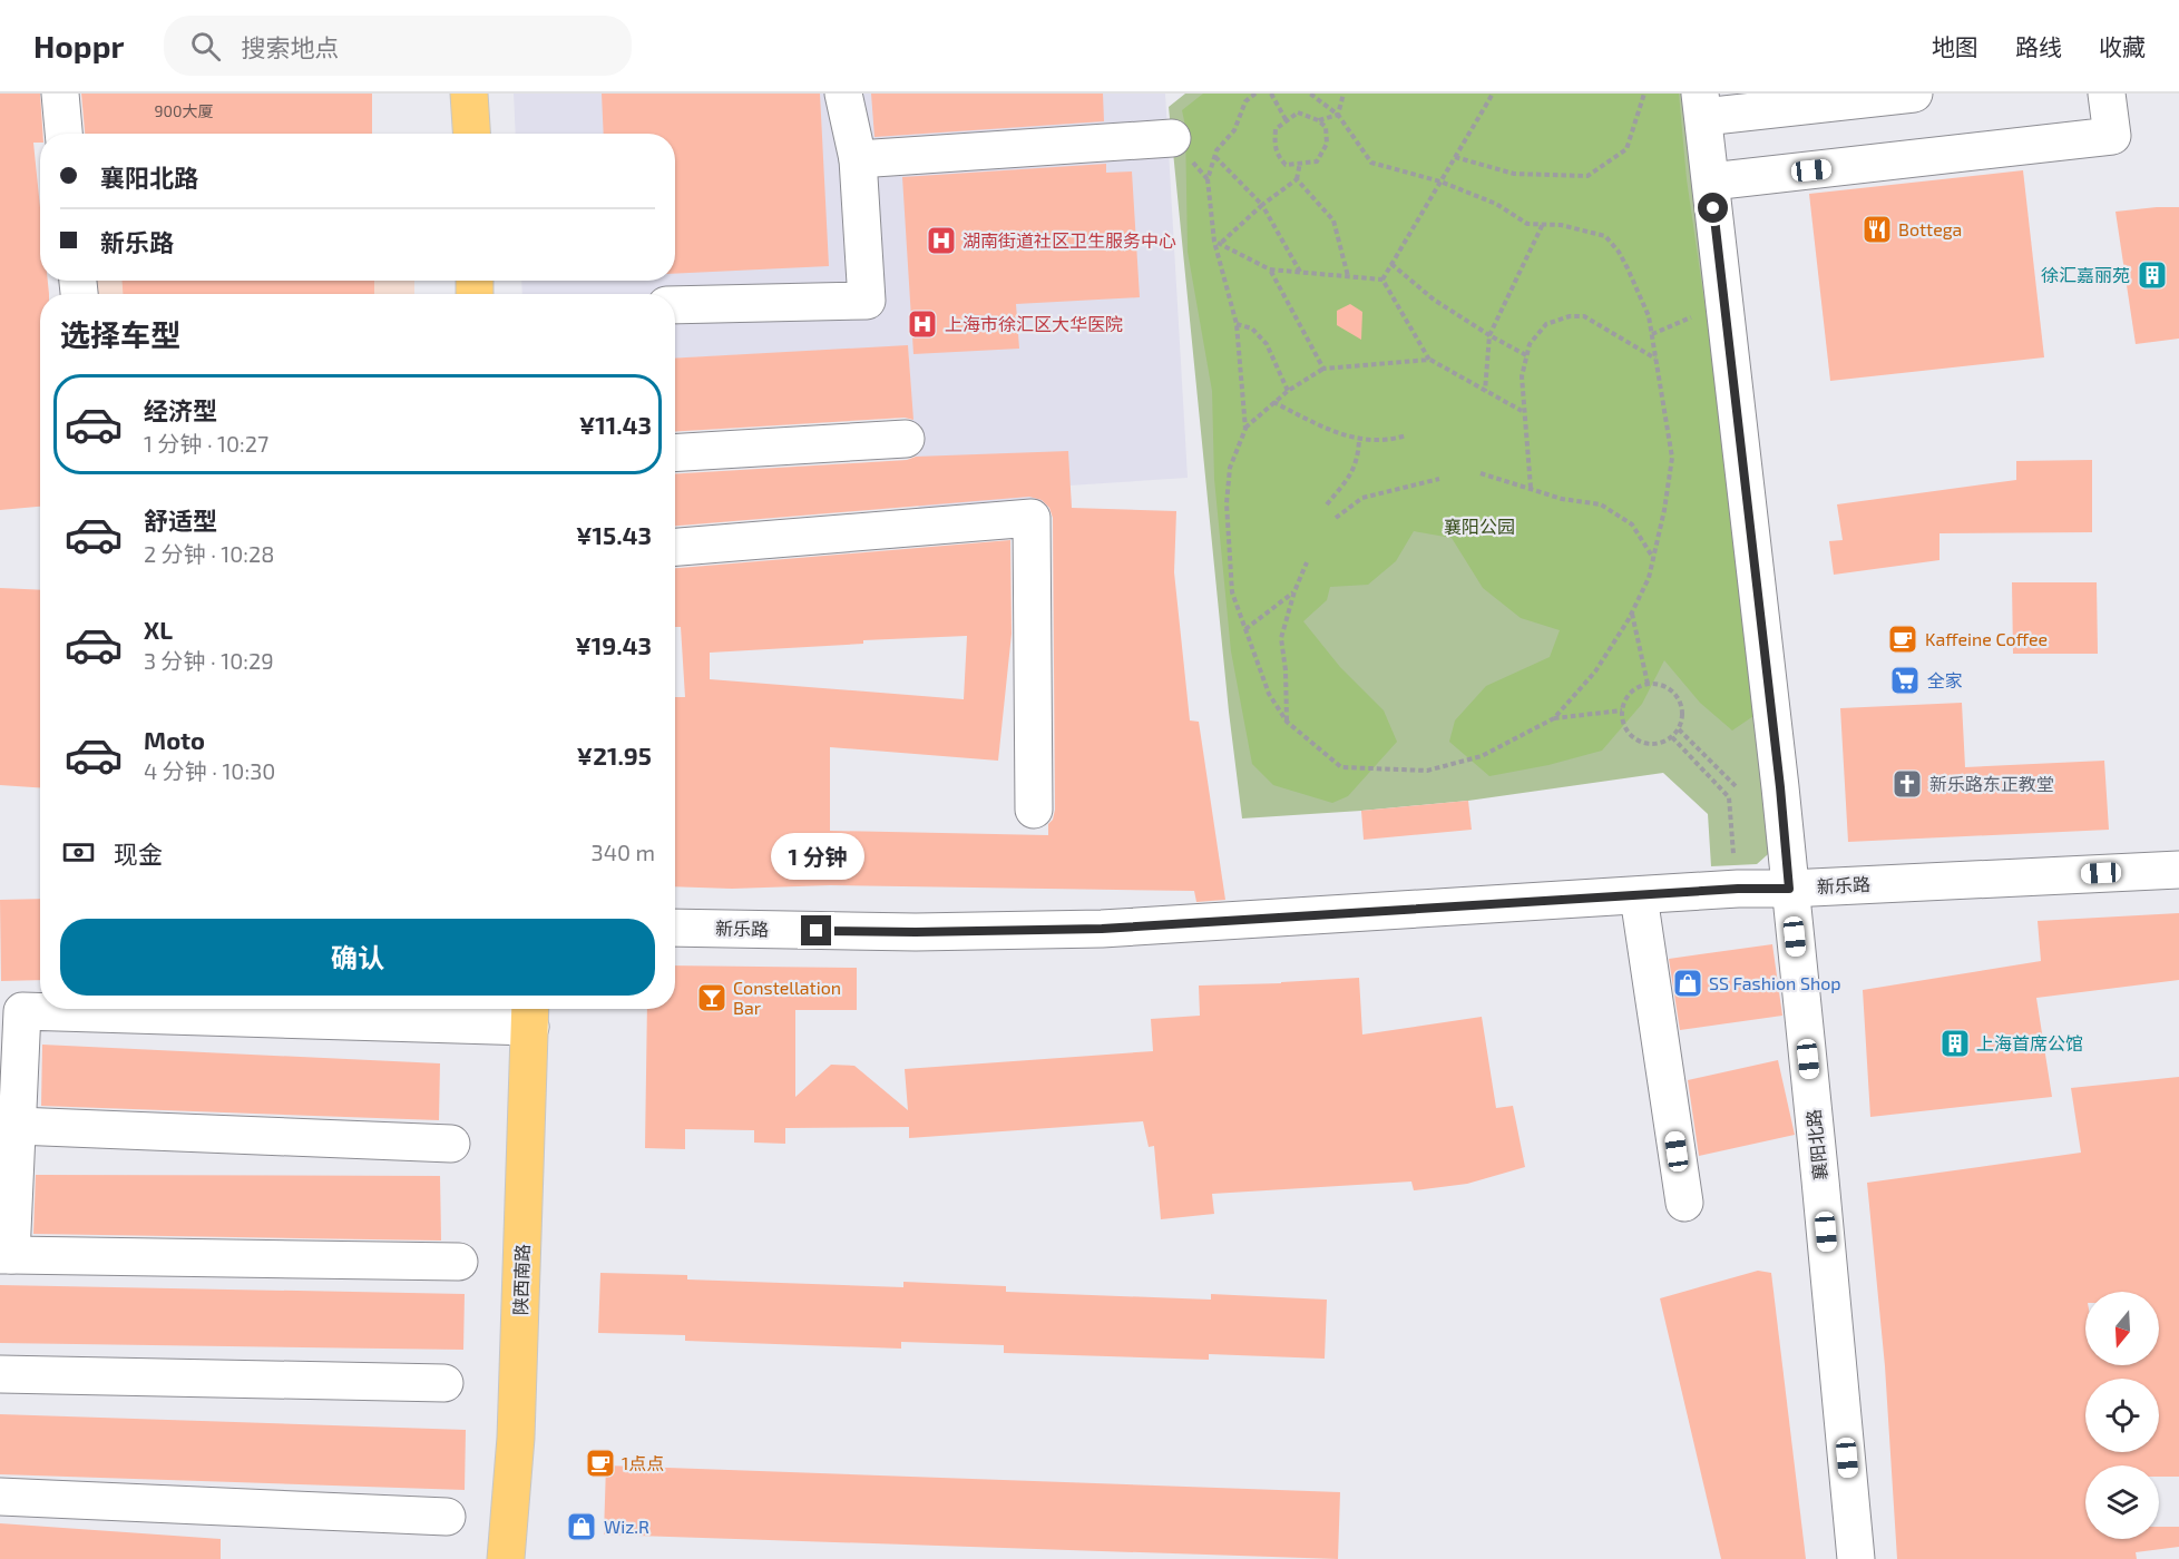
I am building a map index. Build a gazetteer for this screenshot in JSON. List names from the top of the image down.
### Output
{
  "streets": {
    "main road": ["陕西南路"],
    "street": ["新乐路", "襄阳北路"]
  },
  "crossings": [
    ["新乐路", "襄阳北路"]
  ],
  "parks": ["襄阳公园"],
  "places": {
    "restaurant": ["Bottega"],
    "hospital": ["湖南街道社区卫生服务中心", "上海市徐汇区大华医院"],
    "building": ["徐汇嘉丽苑", "上海首席公馆"],
    "cafe": ["Kaffeine Coffee", "1点点"],
    "supermarket": ["全家"],
    "church": ["新乐路东正教堂"],
    "shop": ["SS Fashion Shop", "Wiz.R"],
    "bar": ["Constellation Bar"]
  },
  "house_numbers": ["900大厦"],
  "north": "bottom",
  "page": {
    "header": "Hoppr",
    "search": "搜索地点",
    "nav": ["地图", "路线", "收藏"],
    "banner": ["襄阳北路", "新乐路"],
    "heading": "选择车型",
    "list": [
      {
        "name": "经济型",
        "note": "1 分钟 · 10:27",
        "value": "¥11.43"
      },
      {
        "name": "舒适型",
        "note": "2 分钟 · 10:28",
        "value": "¥15.43"
      },
      {
        "name": "XL",
        "note": "3 分钟 · 10:29",
        "value": "¥19.43"
      },
      {
        "name": "Moto",
        "note": "4 分钟 · 10:30",
        "value": "¥21.95"
      }
    ],
    "pay": ["现金", "340 m"],
    "bubble": "1 分钟",
    "buttons": "确认"
  }
}
